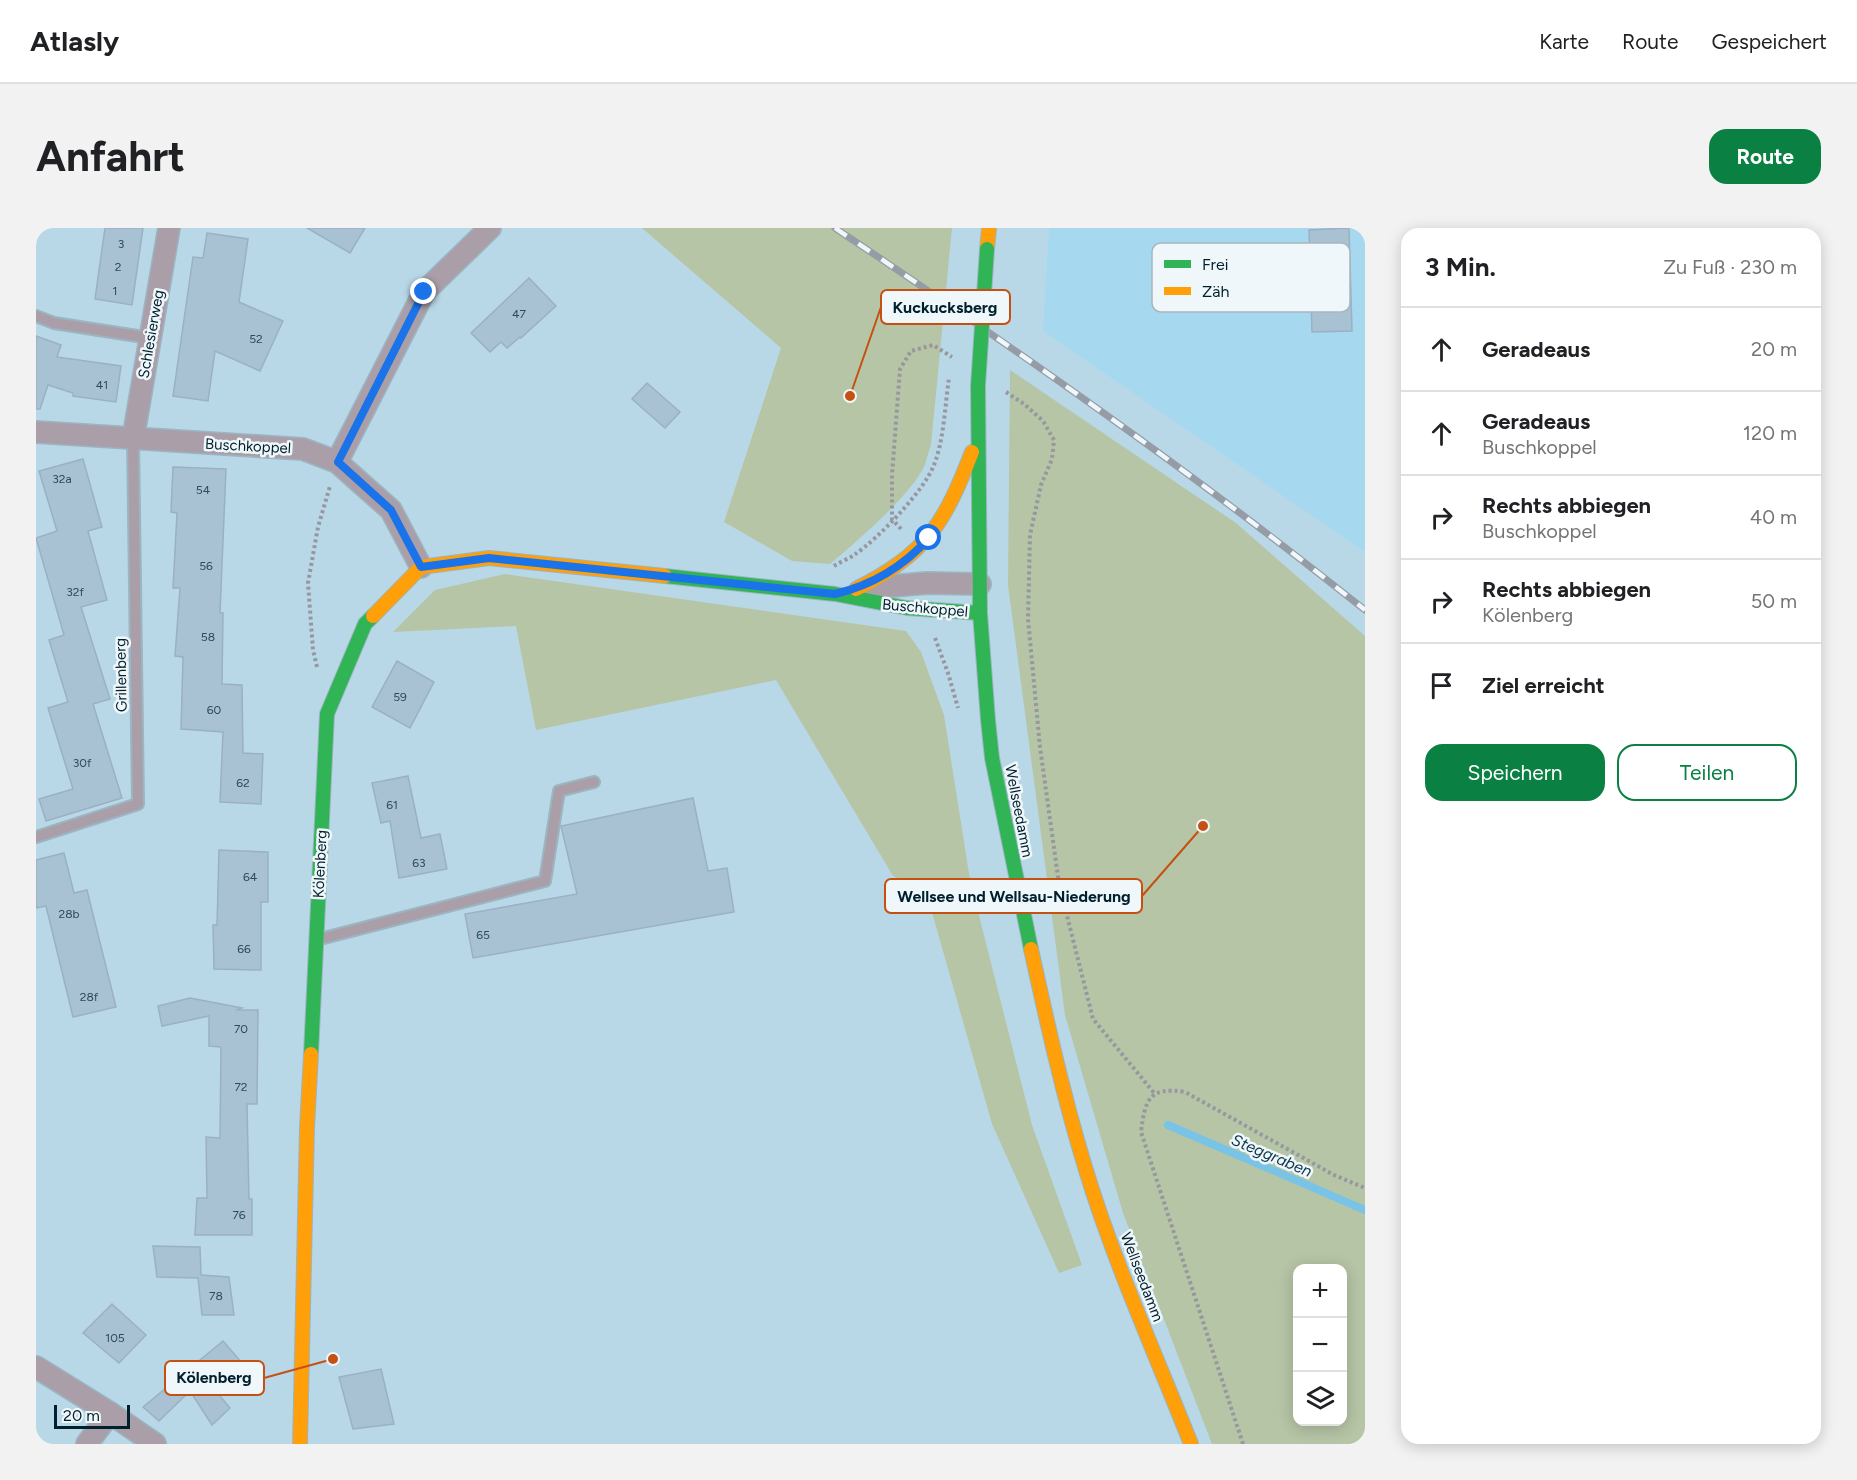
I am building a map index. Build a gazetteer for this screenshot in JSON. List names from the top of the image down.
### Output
{
  "streets": {
    "street": [
      "Schlesierweg",
      "Buschkoppel",
      "Wellseedamm",
      "Kölenberg"
    ],
    "lane": ["Grillenberg"]
  },
  "crossings": [
    ["Schlesierweg", "Buschkoppel"],
    ["Schlesierweg", "Grillenberg"],
    ["Buschkoppel", "Grillenberg"],
    ["Buschkoppel", "Wellseedamm"],
    ["Buschkoppel", "Kölenberg"]
  ],
  "water": ["Steggraben"],
  "places": ["Kuckucksberg", "Wellsee und Wellsau-Niederung", "Kölenberg"],
  "house_numbers": [
    "3",
    "2",
    "1",
    "47",
    "52",
    "41",
    "32a",
    "54",
    "56",
    "32f",
    "58",
    "59",
    "60",
    "30f",
    "62",
    "61",
    "63",
    "64",
    "28b",
    "65",
    "66",
    "28f",
    "70",
    "72",
    "76",
    "78",
    "105"
  ],
  "legend": ["Frei", "Zäh"],
  "scale_bar": "20 m",
  "page": {
    "header": "Atlasly",
    "nav": ["Karte", "Route", "Gespeichert"],
    "buttons": [
      "Route",
      ["Speichern", "Teilen"]
    ],
    "title": "Anfahrt",
    "heading": ["3 Min.", "Zu Fuß · 230 m"],
    "list": [
      ["Geradeaus", "20 m"],
      ["Geradeaus", "Buschkoppel", "120 m"],
      ["Rechts abbiegen", "Buschkoppel", "40 m"],
      ["Rechts abbiegen", "Kölenberg", "50 m"],
      "Ziel erreicht"
    ],
    "map_buttons": ["+", "−"],
    "scale": "20 m"
  }
}
